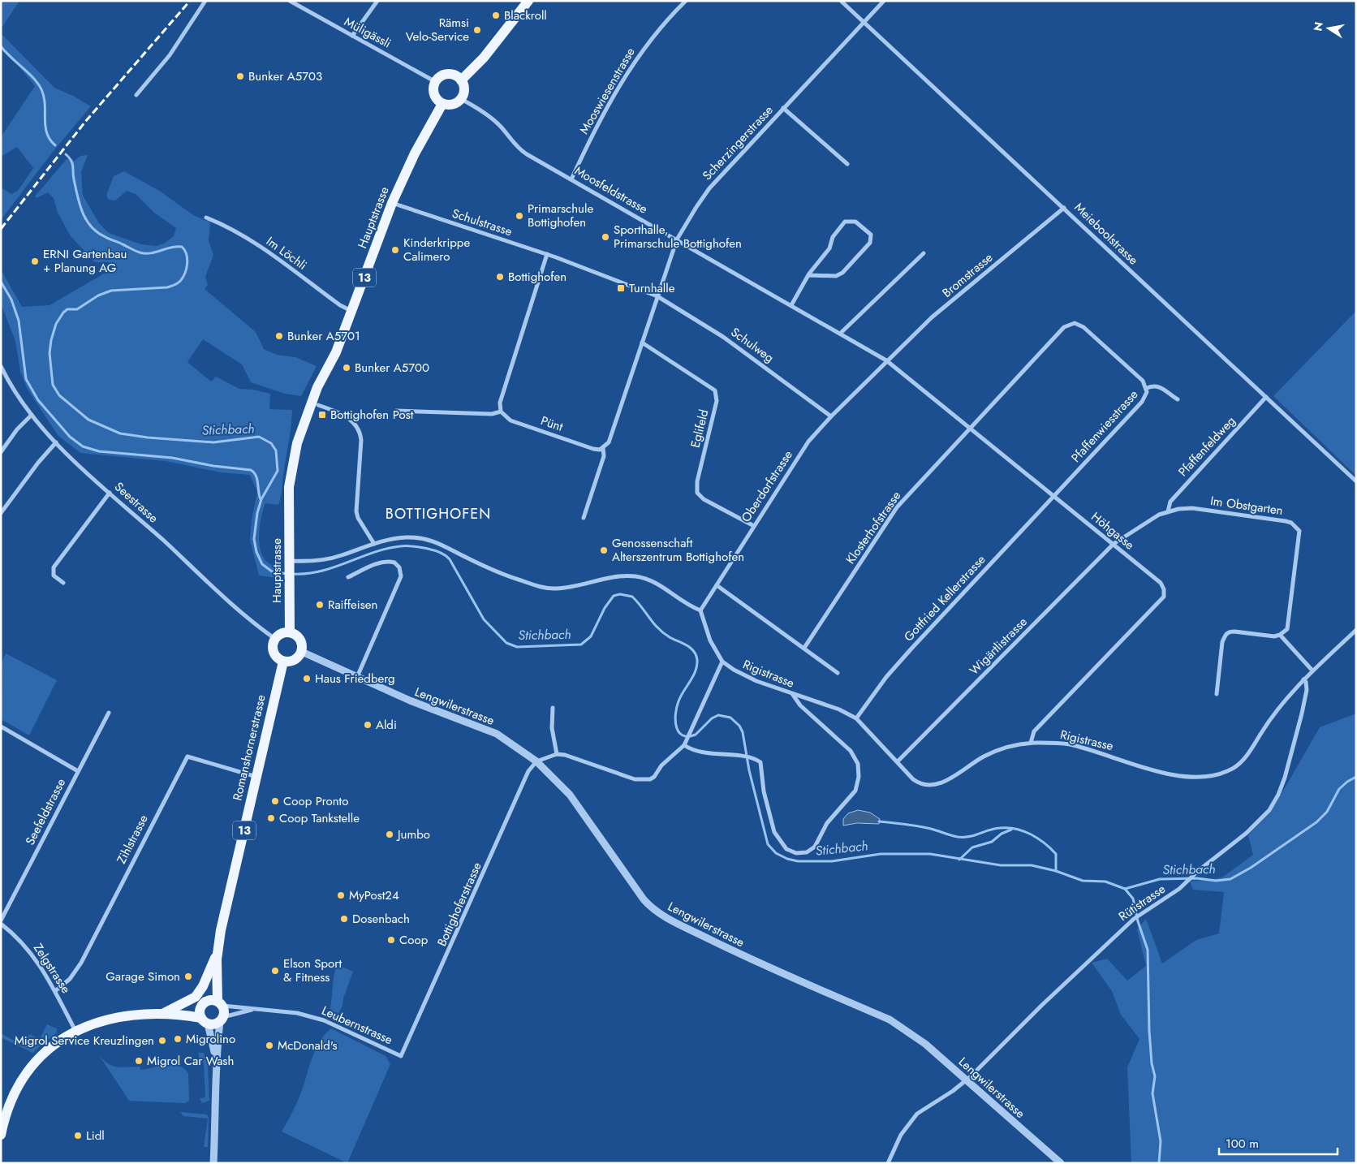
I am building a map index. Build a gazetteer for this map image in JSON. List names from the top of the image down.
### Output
{
  "streets": {
    "main road": ["Hauptstrasse", "13", "Romanshornerstrasse"],
    "street": [
      "Müligässli",
      "Mooswiesenstrasse",
      "Scherzingerstrasse",
      "Moosfeldstrasse",
      "Schulstrasse",
      "Meieboolstrasse",
      "Im Löchli",
      "Bromstrasse",
      "Schulweg",
      "Pünt",
      "Pfaffenwiesstrasse",
      "Eglifeld",
      "Pfaffenfeldweg",
      "Oberdorfstrasse",
      "Seestrasse",
      "Im Obstgarten",
      "Klosterhofstrasse",
      "Höhgasse",
      "Gottfried Kellerstrasse",
      "Wigärtlistrasse",
      "Rigistrasse",
      "Lengwilerstrasse",
      "Seefeldstrasse",
      "Zihlstrasse",
      "Rütistrasse",
      "Bottighoferstrasse",
      "Zelgstrasse",
      "Leubernstrasse"
    ]
  },
  "crossings": [
    ["Müligässli", "Moosfeldstrasse"],
    ["Müligässli", "Hauptstrasse"],
    ["Mooswiesenstrasse", "Moosfeldstrasse"],
    ["Scherzingerstrasse", "Moosfeldstrasse"],
    ["Scherzingerstrasse", "Schulstrasse"],
    ["Scherzingerstrasse", "Meieboolstrasse"],
    ["Scherzingerstrasse", "Schulweg"],
    ["Moosfeldstrasse", "Hauptstrasse"],
    ["Moosfeldstrasse", "Bromstrasse"],
    ["Moosfeldstrasse", "Oberdorfstrasse"],
    ["Moosfeldstrasse", "Höhgasse"],
    ["Hauptstrasse", "Schulstrasse"],
    ["Hauptstrasse", "Im Löchli"],
    ["Hauptstrasse", "Seestrasse"],
    ["Hauptstrasse", "Lengwilerstrasse"],
    ["Hauptstrasse", "Romanshornerstrasse"],
    ["Schulstrasse", "Schulweg"],
    ["Meieboolstrasse", "Bromstrasse"],
    ["Meieboolstrasse", "Pfaffenfeldweg"],
    ["Bromstrasse", "Oberdorfstrasse"],
    ["Bromstrasse", "Höhgasse"],
    ["13", "Romanshornerstrasse"],
    ["13", "Zelgstrasse"],
    ["13", "Leubernstrasse"],
    ["Schulweg", "Oberdorfstrasse"],
    ["Pfaffenwiesstrasse", "Klosterhofstrasse"],
    ["Pfaffenwiesstrasse", "Höhgasse"],
    ["Pfaffenwiesstrasse", "Gottfried Kellerstrasse"],
    ["Eglifeld", "Oberdorfstrasse"],
    ["Pfaffenfeldweg", "Im Obstgarten"],
    ["Oberdorfstrasse", "Höhgasse"],
    ["Seestrasse", "Lengwilerstrasse"],
    ["Seestrasse", "Romanshornerstrasse"],
    ["Im Obstgarten", "Höhgasse"],
    ["Im Obstgarten", "Wigärtlistrasse"],
    ["Klosterhofstrasse", "Höhgasse"],
    ["Höhgasse", "Gottfried Kellerstrasse"],
    ["Höhgasse", "Wigärtlistrasse"],
    ["Höhgasse", "Rigistrasse"],
    ["Gottfried Kellerstrasse", "Rigistrasse"],
    ["Wigärtlistrasse", "Rigistrasse"],
    ["Rigistrasse", "Rütistrasse"],
    ["Lengwilerstrasse", "Romanshornerstrasse"],
    ["Lengwilerstrasse", "Rütistrasse"],
    ["Lengwilerstrasse", "Bottighoferstrasse"],
    ["Romanshornerstrasse", "Zihlstrasse"],
    ["Romanshornerstrasse", "Leubernstrasse"],
    ["Zihlstrasse", "Zelgstrasse"],
    ["Bottighoferstrasse", "Leubernstrasse"]
  ],
  "districts": ["BOTTIGHOFEN"],
  "water": ["Stichbach"],
  "places": {
    "other": [
      "Blackroll",
      "Rämsi Velo-Service",
      "Bunker A5703",
      "Primarschule Bottighofen",
      "Sporthalle, Primarschule Bottighofen",
      "Kinderkrippe Calimero",
      "ERNI Gartenbau + Planung AG",
      "Bottighofen",
      "Bunker A5701",
      "Bunker A5700",
      "Genossenschaft Alterszentrum Bottighofen",
      "Raiffeisen",
      "Haus Friedberg",
      "Aldi",
      "Coop Pronto",
      "Coop Tankstelle",
      "Jumbo",
      "MyPost24",
      "Dosenbach",
      "Coop",
      "Elson Sport & Fitness",
      "Garage Simon",
      "Migrolino",
      "Migrol Service Kreuzlingen",
      "McDonald's",
      "Migrol Car Wash",
      "Lidl"
    ],
    "transit": ["Turnhalle", "Bottighofen Post"]
  },
  "scale_bar": "100 m",
  "north": "left"
}
